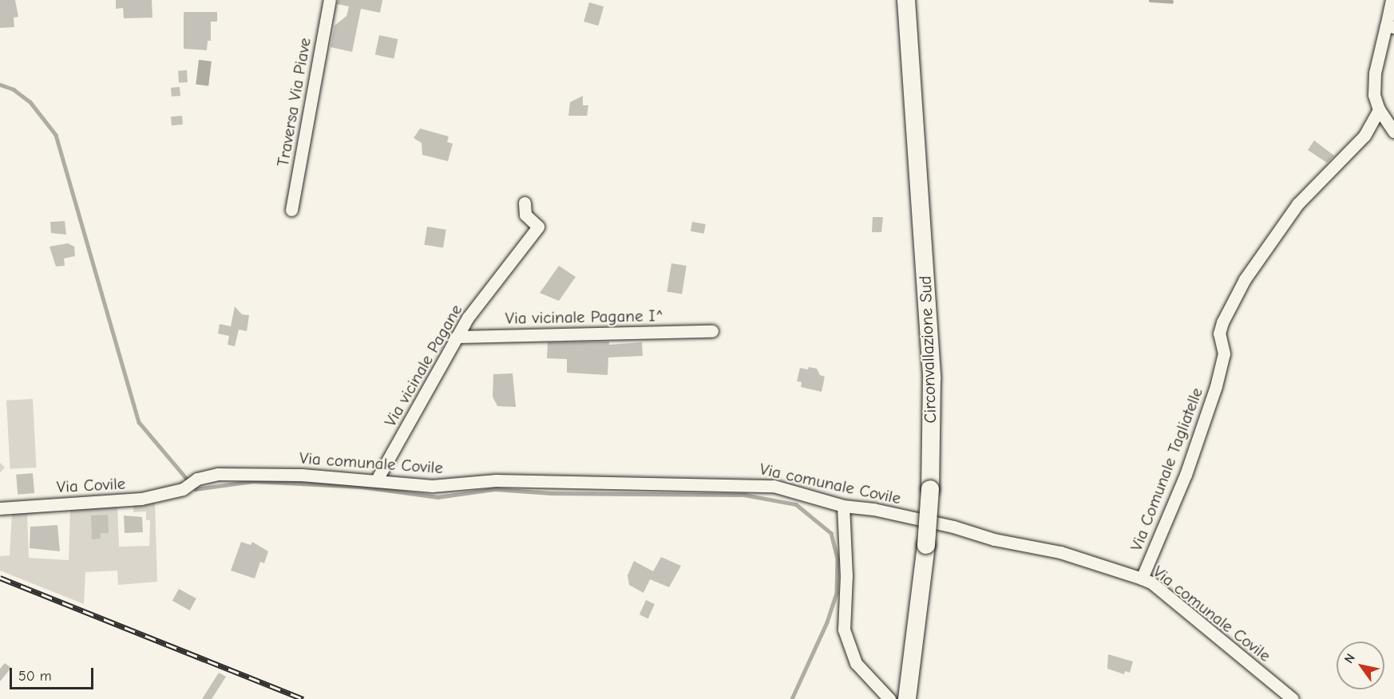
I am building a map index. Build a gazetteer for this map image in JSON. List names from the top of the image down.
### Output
{
  "streets": {
    "main road": ["Circonvallazione Sud"],
    "street": [
      "Traversa Via Piave",
      "Via vicinale Pagane I^",
      "Via vicinale Pagane",
      "Via comunale Covile",
      "Via Comunale Tagliatelle",
      "Via Covile"
    ]
  },
  "crossings": [
    ["Via vicinale Pagane I^", "Via vicinale Pagane"],
    ["Via vicinale Pagane", "Via comunale Covile"],
    ["Via comunale Covile", "Via Comunale Tagliatelle"],
    ["Via comunale Covile", "Via Covile"]
  ],
  "scale_bar": "50 m",
  "north": "top left"
}
